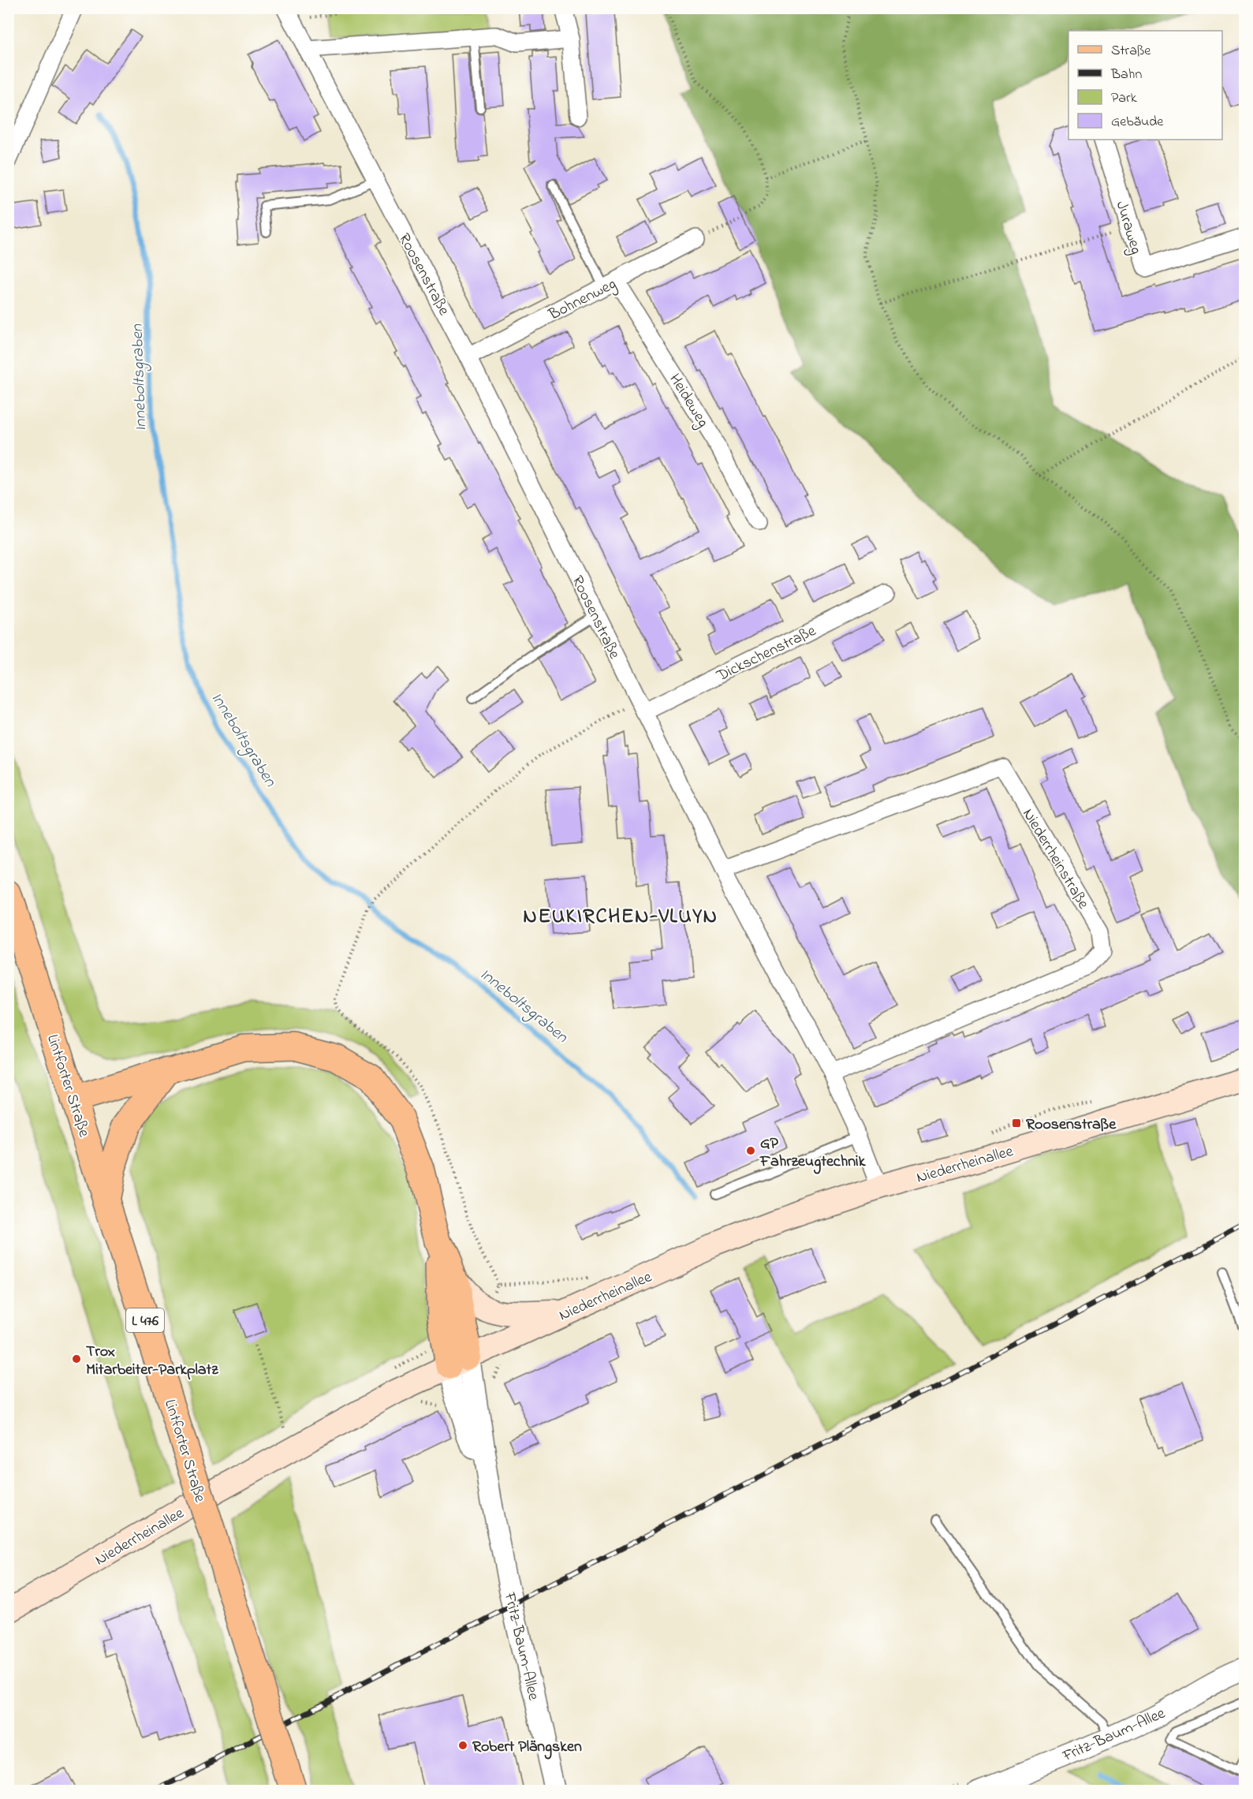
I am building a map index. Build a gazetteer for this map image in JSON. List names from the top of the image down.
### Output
{
  "streets": {
    "main road": ["Lintforter Straße", "Niederrheinallee", "L 476"],
    "street": [
      "Juraweg",
      "Roosenstraße",
      "Bohnenweg",
      "Heideweg",
      "Dickschenstraße",
      "Niederrheinstraße",
      "Fritz-Baum-Allee"
    ]
  },
  "crossings": [
    ["Roosenstraße", "Bohnenweg"],
    ["Roosenstraße", "Dickschenstraße"],
    ["Roosenstraße", "Niederrheinstraße"],
    ["Roosenstraße", "Niederrheinallee"],
    ["Bohnenweg", "Heideweg"],
    ["Niederrheinallee", "Fritz-Baum-Allee"]
  ],
  "districts": ["NEUKIRCHEN-VLUYN"],
  "water": ["Inneboltsgraben"],
  "places": {
    "transit": ["Roosenstraße"],
    "other": ["GP Fahrzeugtechnik", "Trox Mitarbeiter-Parkplatz", "Robert Plängsken"]
  },
  "legend": [
    "Straße",
    "Bahn",
    "Park",
    "Gebäude"
  ]
}
